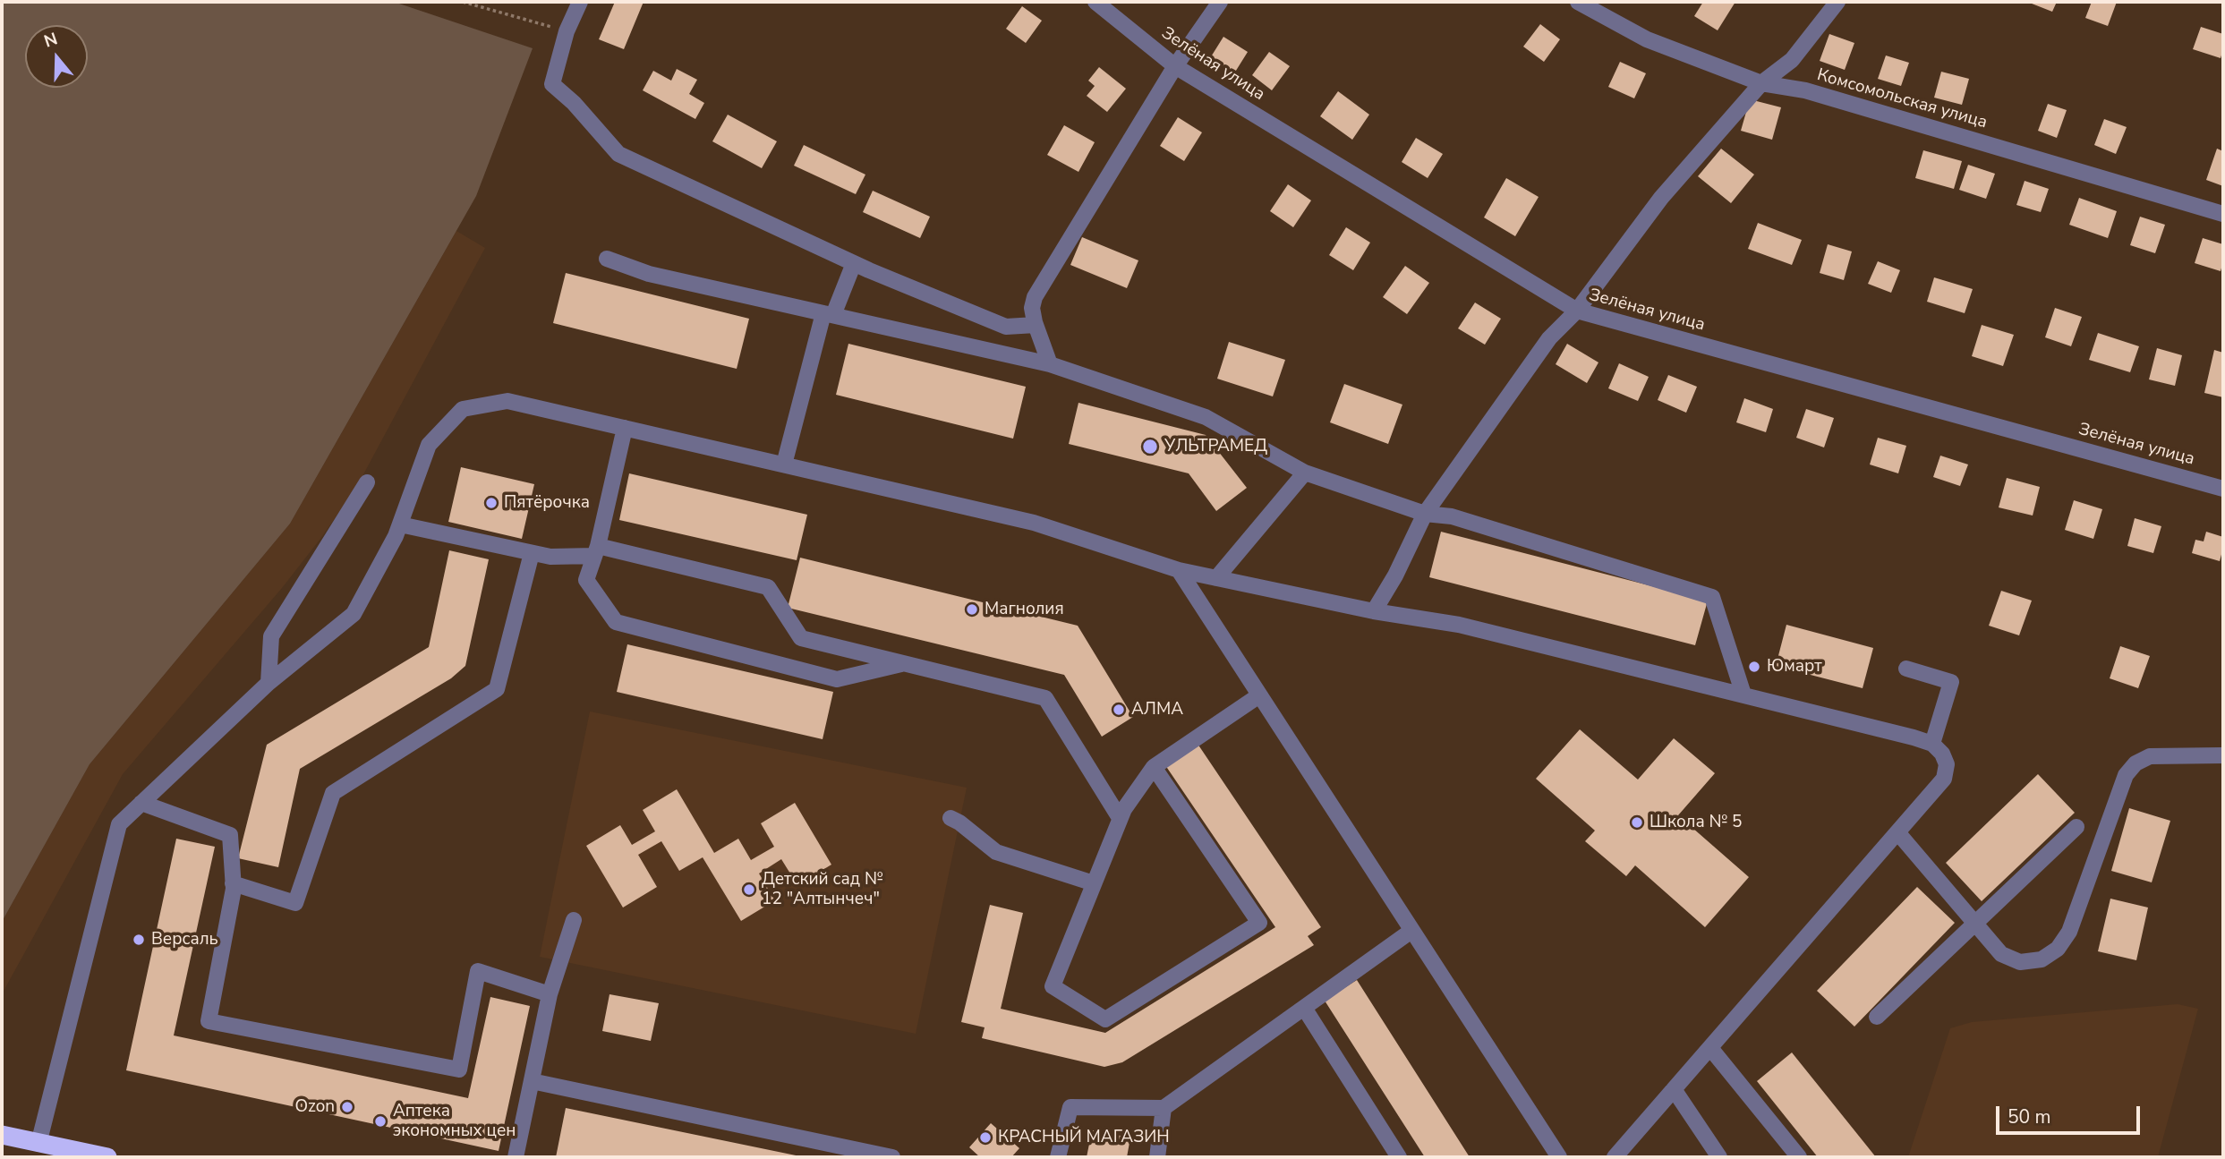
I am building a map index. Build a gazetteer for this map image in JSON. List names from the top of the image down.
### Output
{
  "streets": {
    "street": ["Зелёная улица", "Комсомольская улица"]
  },
  "places": [
    "УЛЬТРАМЕД",
    "Пятёрочка",
    "Магнолия",
    "Юмарт",
    "АЛМА",
    "Школа № 5",
    "Детский сад № 12 \"Алтынчеч\"",
    "Версаль",
    "Ozon",
    "Аптека экономных цен",
    "КРАСНЫЙ МАГАЗИН"
  ],
  "scale_bar": "50 m",
  "north": "top"
}
